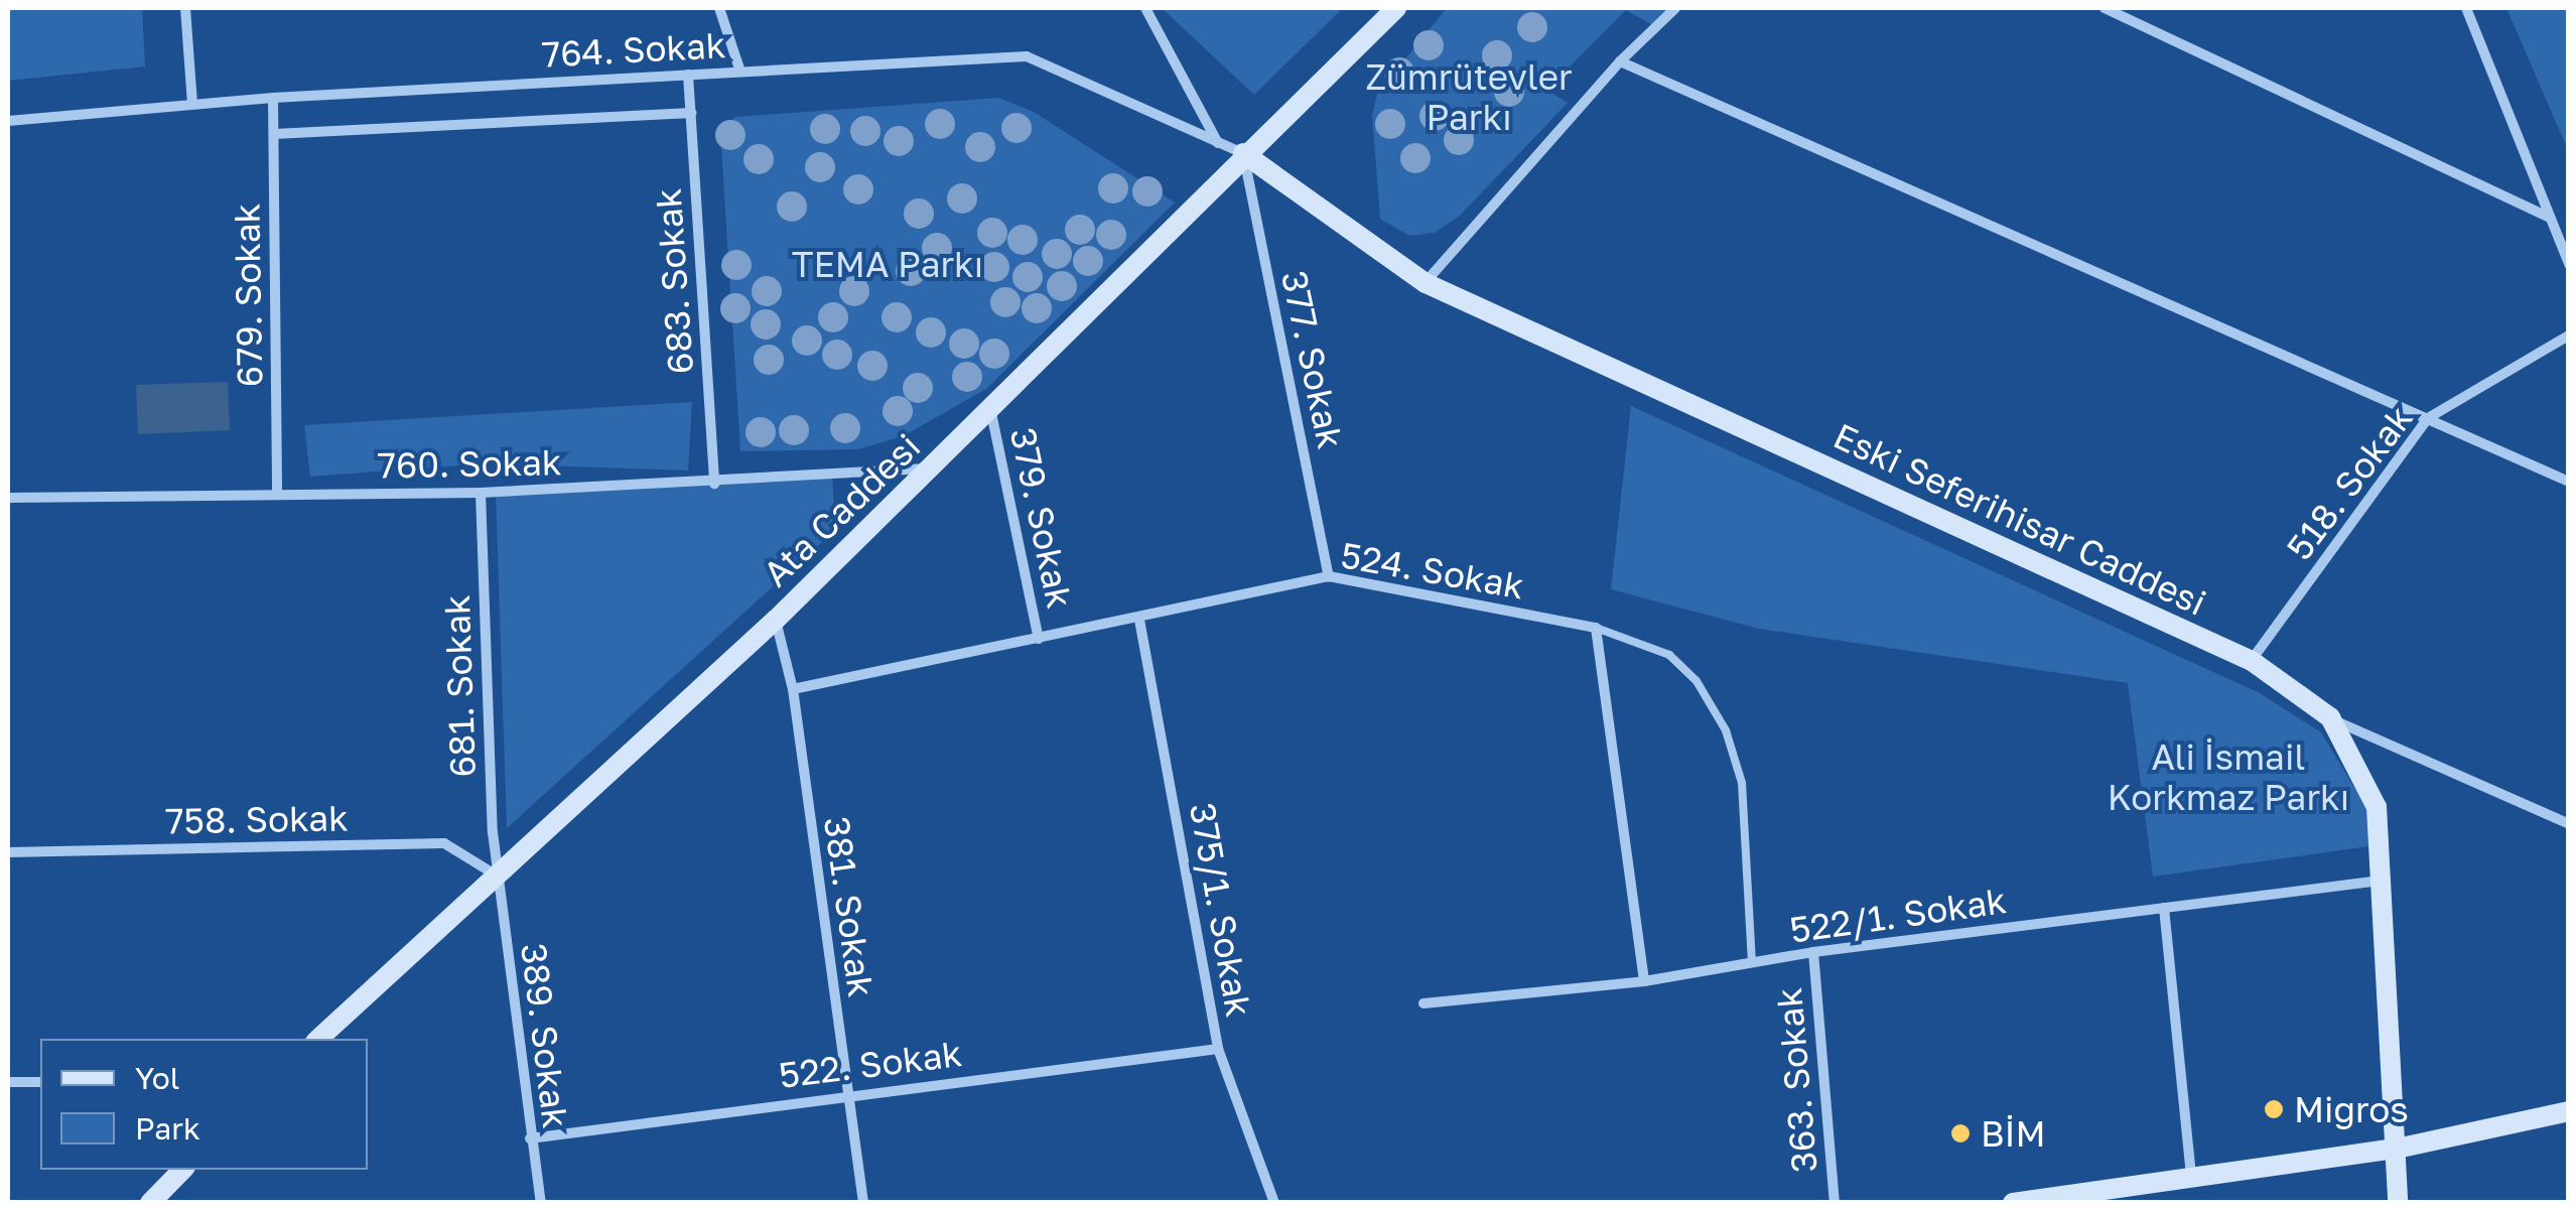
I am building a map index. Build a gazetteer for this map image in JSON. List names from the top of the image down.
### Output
{
  "streets": {
    "main road": ["Ata Caddesi", "Eski Seferihisar Caddesi"],
    "street": [
      "764. Sokak",
      "683. Sokak",
      "679. Sokak",
      "377. Sokak",
      "760. Sokak",
      "518. Sokak",
      "379. Sokak",
      "524. Sokak",
      "681. Sokak",
      "758. Sokak",
      "381. Sokak",
      "375/1. Sokak",
      "522/1. Sokak",
      "389. Sokak",
      "522. Sokak",
      "363. Sokak"
    ]
  },
  "crossings": [
    ["764. Sokak", "683. Sokak"],
    ["764. Sokak", "679. Sokak"],
    ["764. Sokak", "377. Sokak"],
    ["764. Sokak", "Ata Caddesi"],
    ["764. Sokak", "Eski Seferihisar Caddesi"],
    ["683. Sokak", "760. Sokak"],
    ["679. Sokak", "760. Sokak"],
    ["377. Sokak", "Ata Caddesi"],
    ["377. Sokak", "Eski Seferihisar Caddesi"],
    ["377. Sokak", "524. Sokak"],
    ["760. Sokak", "Ata Caddesi"],
    ["760. Sokak", "681. Sokak"],
    ["518. Sokak", "Eski Seferihisar Caddesi"],
    ["Ata Caddesi", "379. Sokak"],
    ["Ata Caddesi", "Eski Seferihisar Caddesi"],
    ["Ata Caddesi", "681. Sokak"],
    ["Ata Caddesi", "758. Sokak"],
    ["Ata Caddesi", "381. Sokak"],
    ["Ata Caddesi", "389. Sokak"],
    ["379. Sokak", "524. Sokak"],
    ["Eski Seferihisar Caddesi", "522/1. Sokak"],
    ["524. Sokak", "381. Sokak"],
    ["524. Sokak", "375/1. Sokak"],
    ["681. Sokak", "758. Sokak"],
    ["681. Sokak", "389. Sokak"],
    ["758. Sokak", "389. Sokak"],
    ["381. Sokak", "522. Sokak"],
    ["375/1. Sokak", "522. Sokak"],
    ["522/1. Sokak", "363. Sokak"],
    ["389. Sokak", "522. Sokak"]
  ],
  "parks": ["Zümrütevler Parkı", "TEMA Parkı", "Ali İsmail Korkmaz Parkı"],
  "places": ["Migros", "BİM"],
  "legend": ["Yol", "Park"]
}
